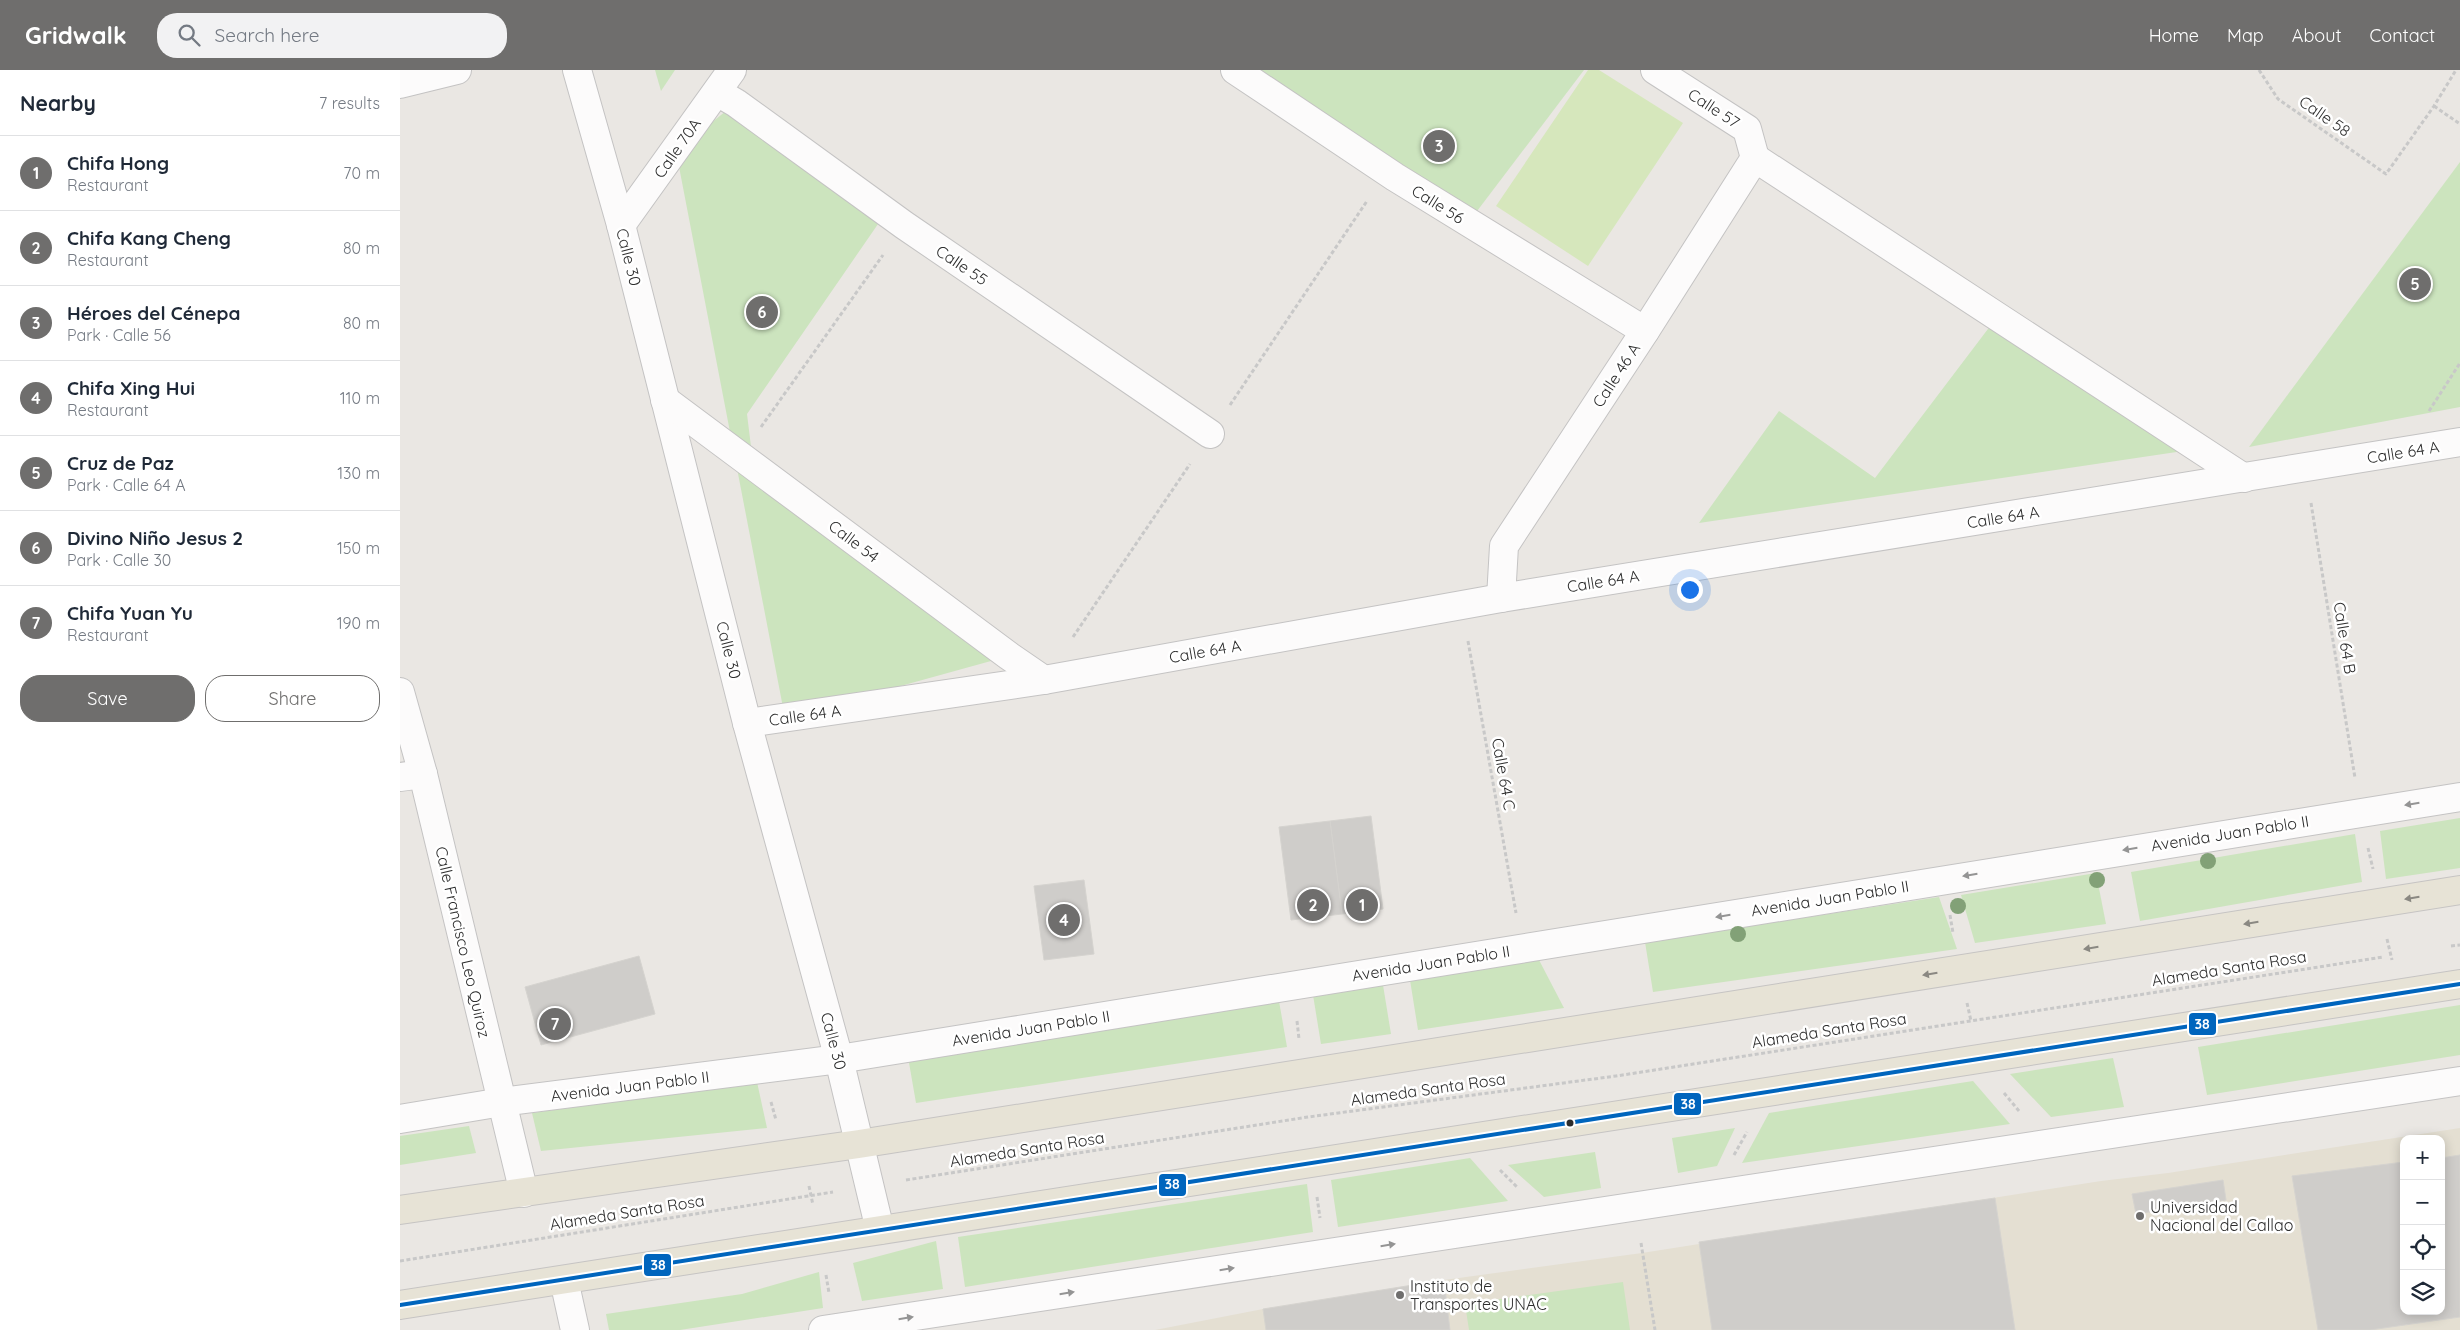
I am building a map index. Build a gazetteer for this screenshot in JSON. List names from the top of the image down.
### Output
{
  "streets": {
    "street": [
      "Calle 57",
      "Calle 70A",
      "Calle 56",
      "Calle 30",
      "Calle 55",
      "Calle 46 A",
      "Calle 64 A",
      "Calle 54",
      "Avenida Juan Pablo II",
      "Calle Francisco Leo Quiroz"
    ],
    "path": [
      "Calle 58",
      "Calle 64 B",
      "Calle 64 C",
      "Alameda Santa Rosa"
    ]
  },
  "crossings": [
    ["Calle 57", "Calle 46 A"],
    ["Calle 70A", "Calle 30"],
    ["Calle 70A", "Calle 55"],
    ["Calle 56", "Calle 46 A"],
    ["Calle 30", "Calle 64 A"],
    ["Calle 30", "Calle 54"],
    ["Calle 30", "Avenida Juan Pablo II"],
    ["Calle 30", "Alameda Santa Rosa"],
    ["Calle 46 A", "Calle 64 A"],
    ["Calle 64 A", "Calle 54"],
    ["Calle 64 A", "Calle 64 B"],
    ["Calle 64 A", "Calle 64 C"],
    ["Calle 64 B", "Avenida Juan Pablo II"],
    ["Calle 64 C", "Avenida Juan Pablo II"],
    ["Avenida Juan Pablo II", "Calle Francisco Leo Quiroz"]
  ],
  "one_way": ["Avenida Juan Pablo II"],
  "places": ["Universidad Nacional del Callao", "Instituto de Transportes UNAC"],
  "lines": ["transit line 38"],
  "page": {
    "header": "Gridwalk",
    "search": "Search here",
    "nav": [
      "Home",
      "Map",
      "About",
      "Contact"
    ],
    "heading": ["Nearby", "7 results"],
    "pins": [
      "3",
      "5",
      "6",
      "1",
      "2",
      "4",
      "7"
    ],
    "list": [
      {
        "mark": "1",
        "name": "Chifa Hong",
        "note": "Restaurant",
        "value": "70 m"
      },
      {
        "mark": "2",
        "name": "Chifa Kang Cheng",
        "note": "Restaurant",
        "value": "80 m"
      },
      {
        "mark": "3",
        "name": "Héroes del Cénepa",
        "note": "Park · Calle 56",
        "value": "80 m"
      },
      {
        "mark": "4",
        "name": "Chifa Xing Hui",
        "note": "Restaurant",
        "value": "110 m"
      },
      {
        "mark": "5",
        "name": "Cruz de Paz",
        "note": "Park · Calle 64 A",
        "value": "130 m"
      },
      {
        "mark": "6",
        "name": "Divino Niño Jesus 2",
        "note": "Park · Calle 30",
        "value": "150 m"
      },
      {
        "mark": "7",
        "name": "Chifa Yuan Yu",
        "note": "Restaurant",
        "value": "190 m"
      }
    ],
    "buttons": ["Save", "Share"],
    "map_buttons": ["+", "−"]
  }
}
